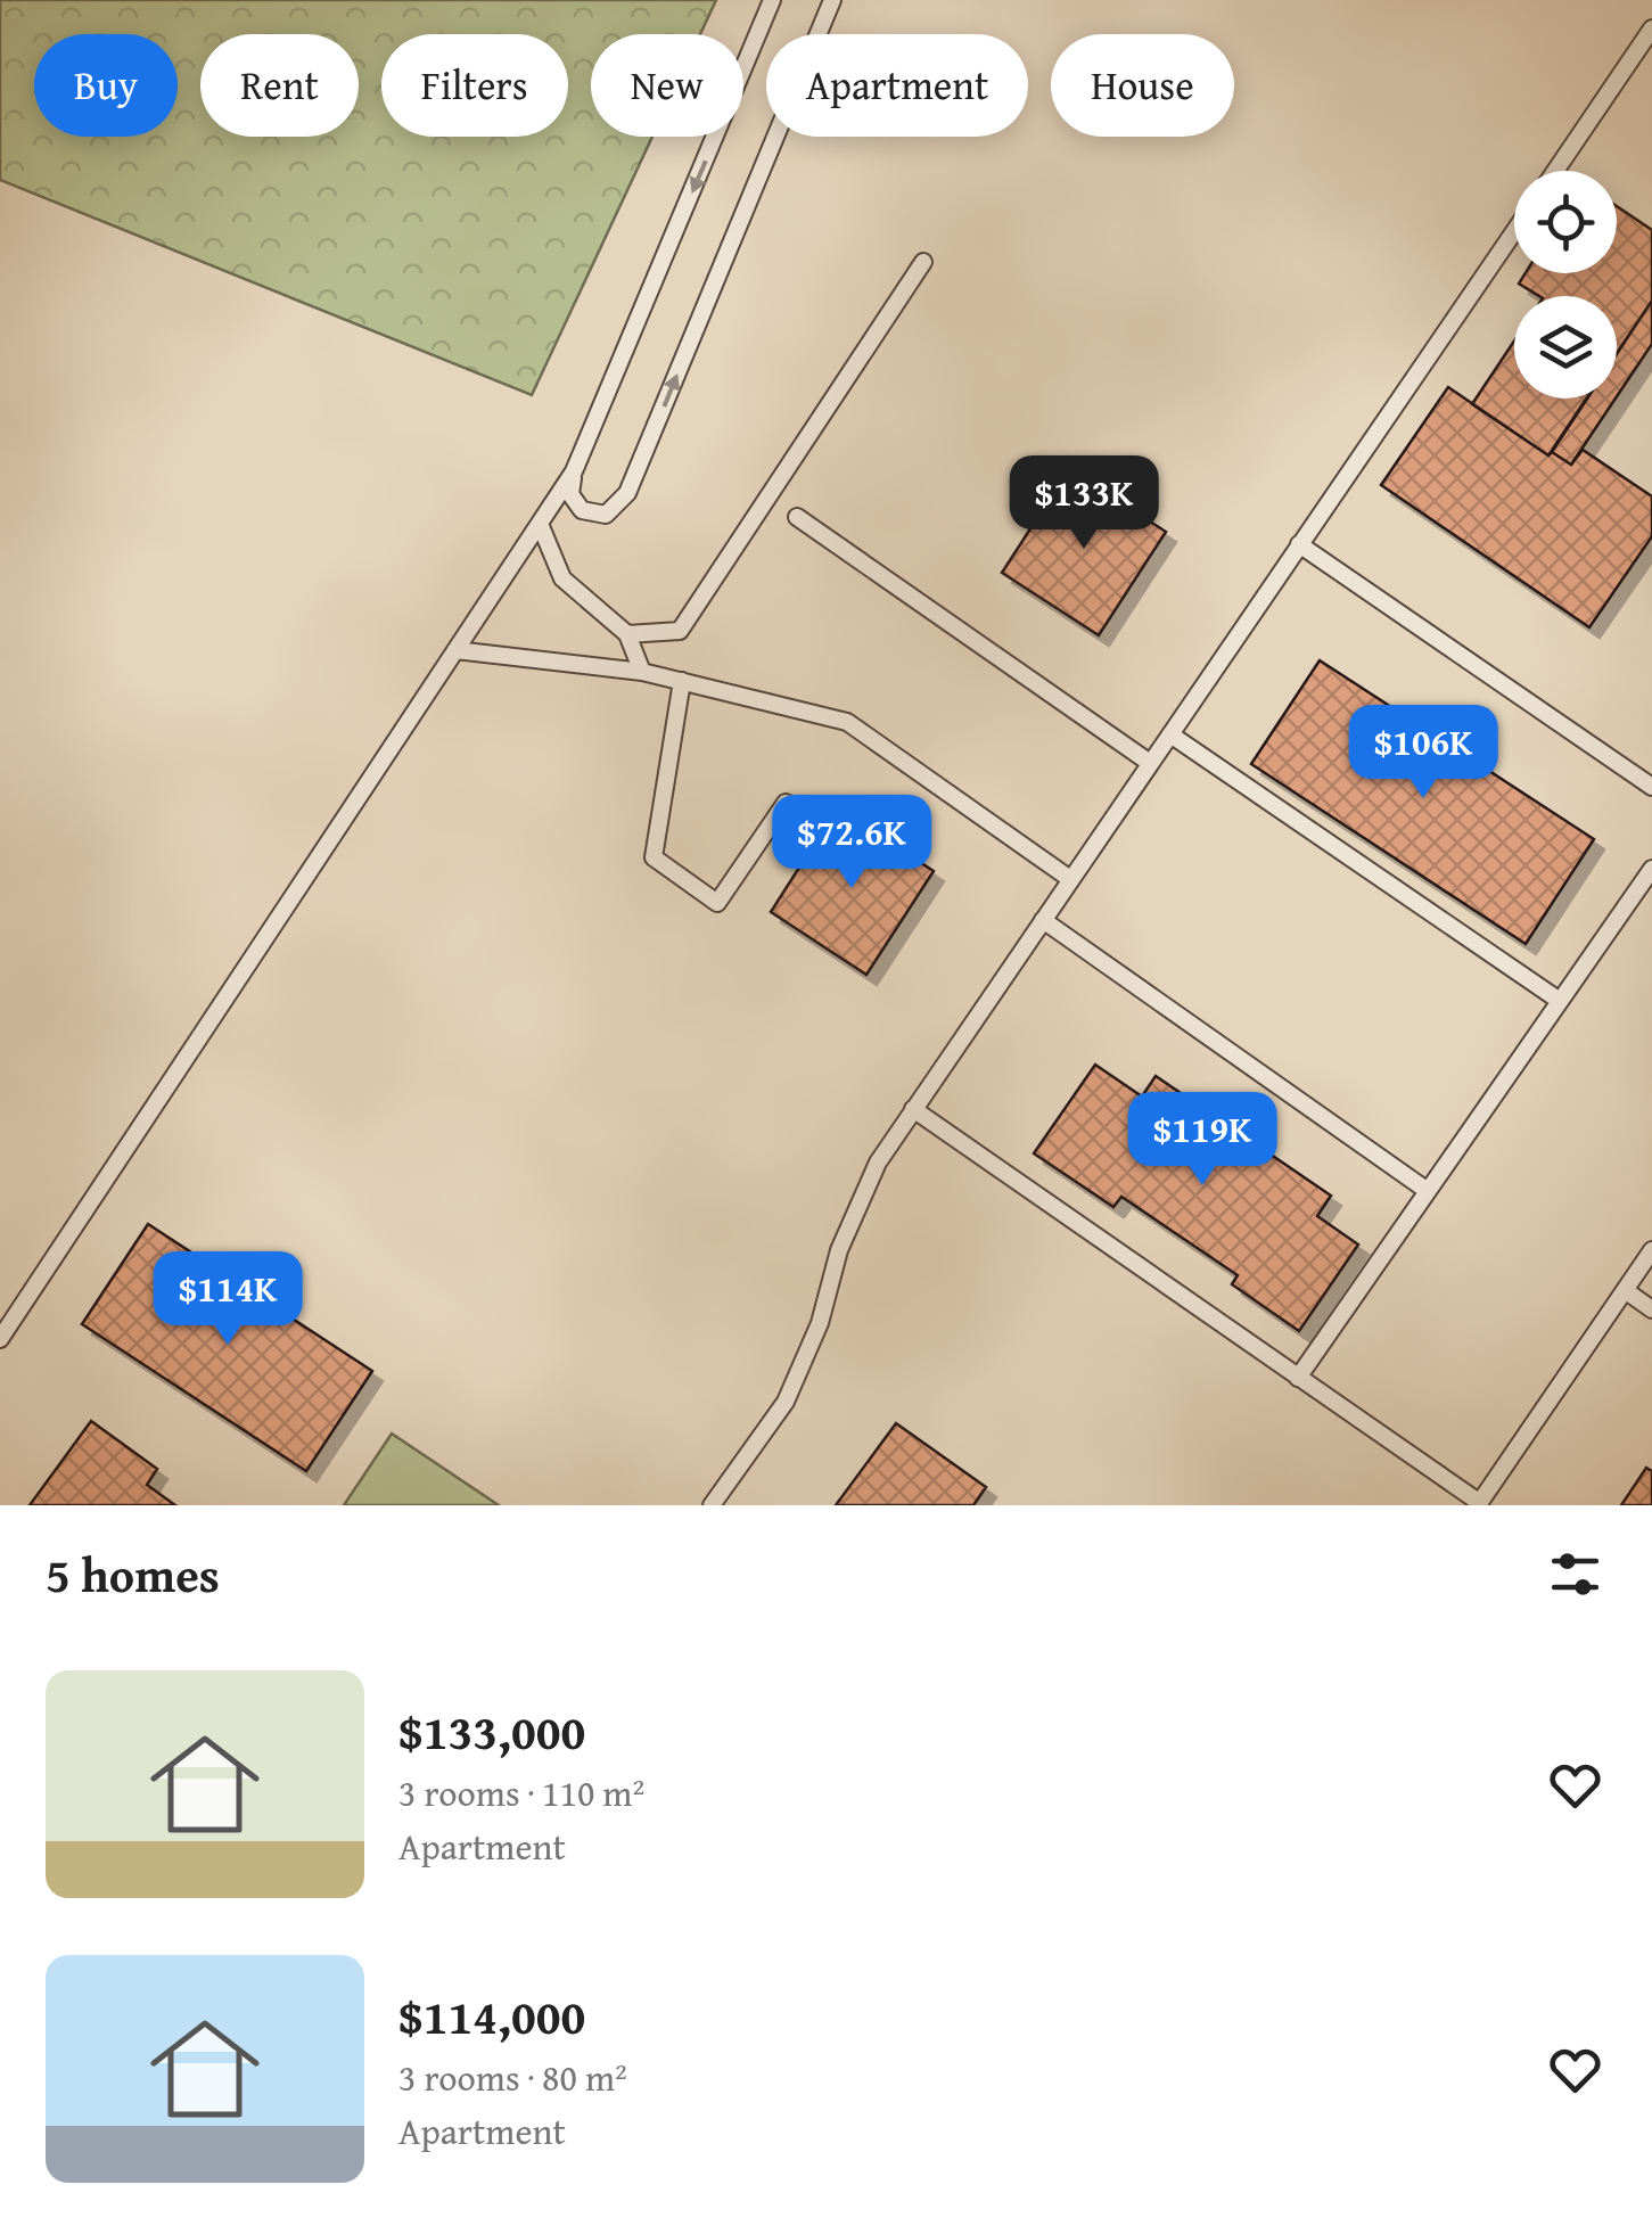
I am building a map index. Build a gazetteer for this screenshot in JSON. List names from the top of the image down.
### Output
{
  "page": {
    "chip": [
      "Buy",
      "Rent",
      "Filters",
      "New",
      "Apartment",
      "House"
    ],
    "price": [
      "$133K",
      "$106K",
      "$72.6K",
      "$119K",
      "$114K"
    ],
    "heading": "5 homes",
    "list": [
      {
        "name": "$133,000",
        "note": "3 rooms · 110 m² · Apartment"
      },
      {
        "name": "$114,000",
        "note": "3 rooms · 80 m² · Apartment"
      }
    ]
  }
}
